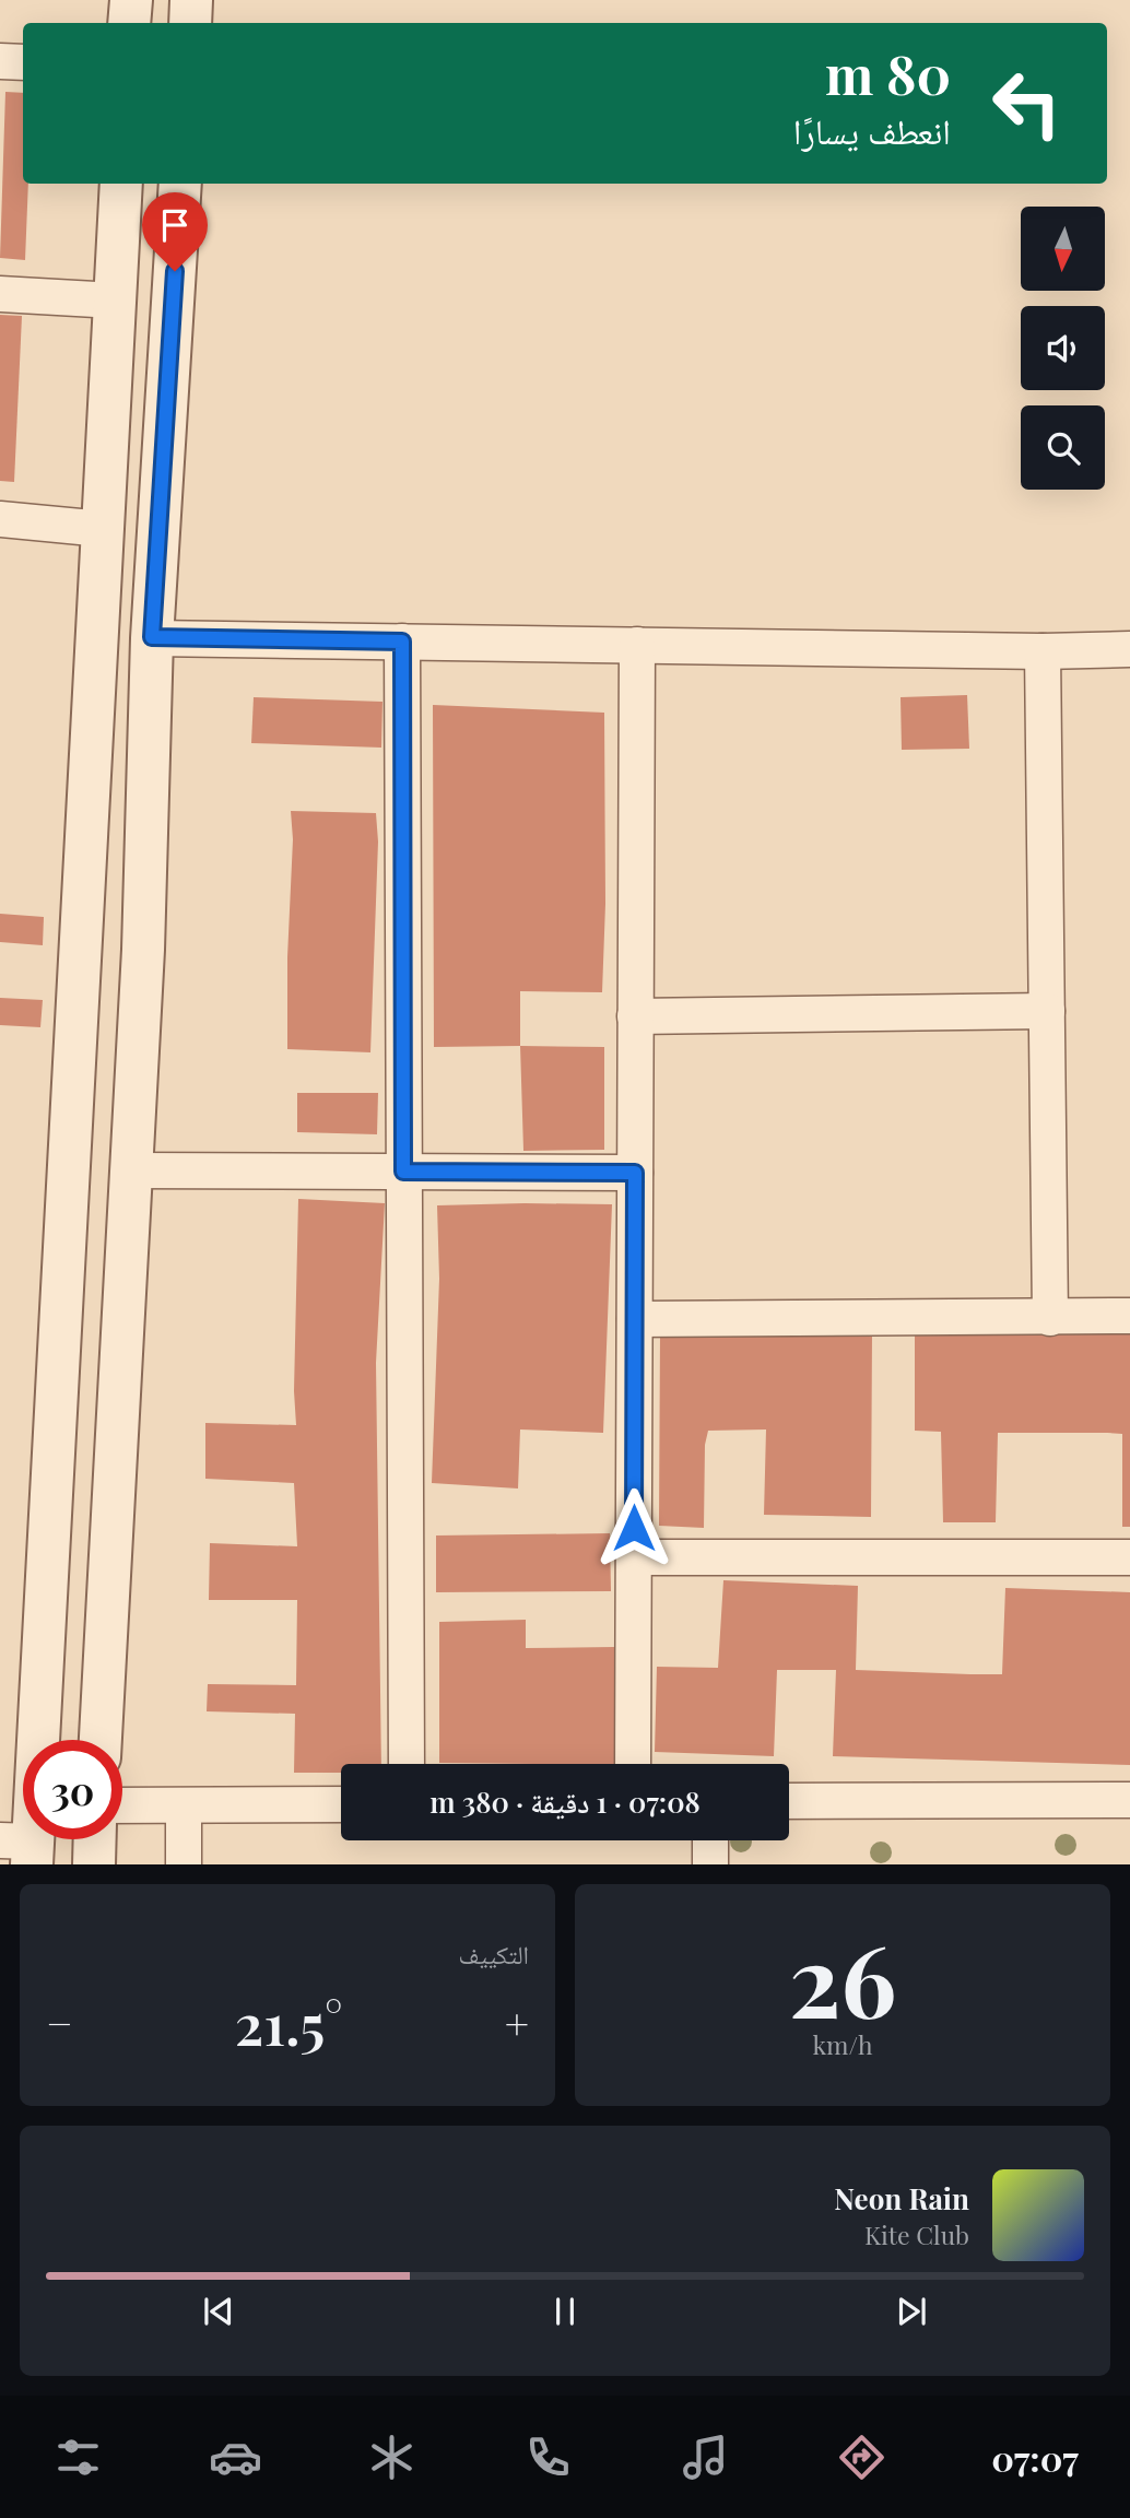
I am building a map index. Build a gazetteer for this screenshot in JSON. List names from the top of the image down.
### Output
{
  "north": "bottom",
  "page": {
    "turn": ["80 m", "انعطف يسارًا"],
    "limit": "30",
    "trip": "07:08 · 1 دقيقة · 380 m",
    "tile": [
      ["26", "km/h"],
      "التكييف"
    ],
    "heat": ["−", "21.5°", "+"],
    "song": ["Neon Rain", "Kite Club"],
    "tabs": "07:07"
  }
}
